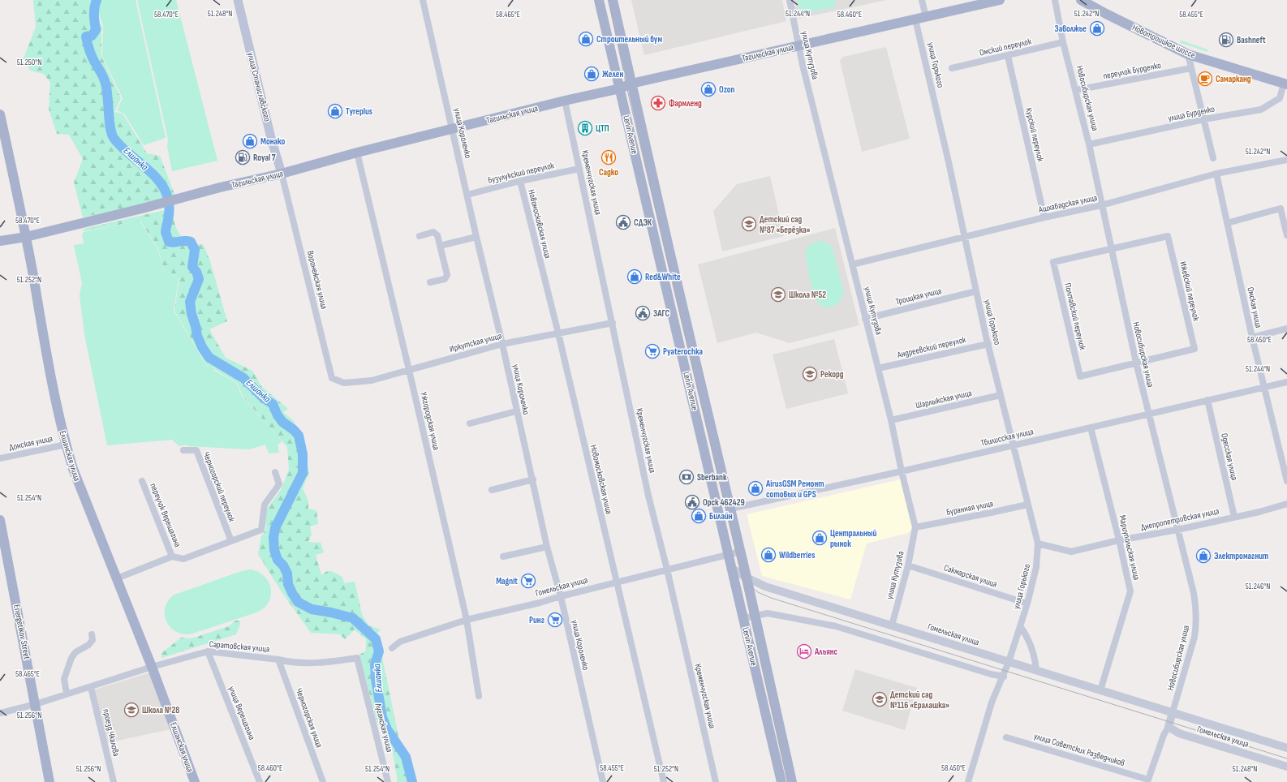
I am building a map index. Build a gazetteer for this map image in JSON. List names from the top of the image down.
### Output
{
  "streets": {
    "main road": [
      "Новотроицкое шоссе",
      "Тагильская улица",
      "улица Станиславского",
      "Lenin Avenue",
      "Елшанская улица",
      "Energetikov Street"
    ],
    "street": [
      "Омский переулок",
      "улица Кутузова",
      "улица Горького",
      "переулок Бурденко",
      "Новосибирская улица",
      "улица Бурденко",
      "улица Короленко",
      "Курский переулок",
      "Бузулукский переулок",
      "Кременчугская улица",
      "Ашхабадская улица",
      "Новомосковская улица",
      "Воронежская улица",
      "Ижевский переулок",
      "Троицкая улица",
      "Омская улица",
      "Полтавский переулок",
      "Иркутская улица",
      "Андреевский переулок",
      "Шарлыкская улица",
      "Ужгородская улица",
      "Тбилисская улица",
      "Донская улица",
      "Одесская улица",
      "Черногорский переулок",
      "Буранная улица",
      "переулок Верещагина",
      "Днепропетровская улица",
      "Мариупольская улица",
      "Сакмарская улица",
      "Гомельская улица",
      "Саратовская улица",
      "улица Верещагина",
      "Черногорская улица",
      "Луганская улица",
      "проезд Чкалова",
      "улица Советских Разведчиков"
    ]
  },
  "crossings": [
    ["Новотроицкое шоссе", "улица Бурденко"],
    ["Омский переулок", "Новосибирская улица"],
    ["Омский переулок", "Курский переулок"],
    ["Тагильская улица", "улица Кутузова"],
    ["Тагильская улица", "улица Горького"],
    ["Тагильская улица", "улица Станиславского"],
    ["Тагильская улица", "улица Короленко"],
    ["Тагильская улица", "Lenin Avenue"],
    ["Тагильская улица", "Кременчугская улица"],
    ["Тагильская улица", "Воронежская улица"],
    ["Тагильская улица", "Ужгородская улица"],
    ["Тагильская улица", "Елшанская улица"],
    ["улица Кутузова", "Ашхабадская улица"],
    ["улица Кутузова", "Троицкая улица"],
    ["улица Кутузова", "Андреевский переулок"],
    ["улица Кутузова", "Шарлыкская улица"],
    ["улица Кутузова", "Тбилисская улица"],
    ["улица Кутузова", "Буранная улица"],
    ["улица Кутузова", "Сакмарская улица"],
    ["улица Кутузова", "Гомельская улица"],
    ["улица Горького", "Ашхабадская улица"],
    ["улица Горького", "Троицкая улица"],
    ["улица Горького", "Андреевский переулок"],
    ["улица Горького", "Шарлыкская улица"],
    ["улица Горького", "Тбилисская улица"],
    ["улица Горького", "Буранная улица"],
    ["улица Горького", "Днепропетровская улица"],
    ["улица Горького", "Сакмарская улица"],
    ["улица Горького", "Гомельская улица"],
    ["переулок Бурденко", "Новосибирская улица"],
    ["улица Станиславского", "Воронежская улица"],
    ["Новосибирская улица", "улица Бурденко"],
    ["Новосибирская улица", "Ашхабадская улица"],
    ["Новосибирская улица", "Ижевский переулок"],
    ["Новосибирская улица", "Полтавский переулок"],
    ["Новосибирская улица", "Тбилисская улица"],
    ["Новосибирская улица", "Днепропетровская улица"],
    ["Новосибирская улица", "Гомельская улица"],
    ["улица Короленко", "Бузулукский переулок"],
    ["улица Короленко", "Иркутская улица"],
    ["улица Короленко", "Гомельская улица"],
    ["Lenin Avenue", "Тбилисская улица"],
    ["Lenin Avenue", "Гомельская улица"],
    ["Курский переулок", "Ашхабадская улица"],
    ["Бузулукский переулок", "Кременчугская улица"],
    ["Бузулукский переулок", "Новомосковская улица"],
    ["Кременчугская улица", "Иркутская улица"],
    ["Кременчугская улица", "Гомельская улица"],
    ["Ашхабадская улица", "Омская улица"],
    ["Новомосковская улица", "Иркутская улица"],
    ["Новомосковская улица", "Гомельская улица"],
    ["Воронежская улица", "Иркутская улица"],
    ["Ижевский переулок", "Полтавский переулок"],
    ["Омская улица", "Тбилисская улица"],
    ["Иркутская улица", "Ужгородская улица"],
    ["Ужгородская улица", "Гомельская улица"],
    ["Тбилисская улица", "Одесская улица"],
    ["Тбилисская улица", "Мариупольская улица"],
    ["Донская улица", "Елшанская улица"],
    ["Елшанская улица", "Саратовская улица"],
    ["Одесская улица", "Днепропетровская улица"],
    ["Днепропетровская улица", "Мариупольская улица"],
    ["Мариупольская улица", "Гомельская улица"],
    ["Energetikov Street", "Саратовская улица"],
    ["Саратовская улица", "улица Верещагина"],
    ["Саратовская улица", "Черногорская улица"],
    ["Саратовская улица", "Луганская улица"],
    ["Саратовская улица", "проезд Чкалова"]
  ],
  "water": ["Елшанка"],
  "places": {
    "shop": [
      "Заволжье",
      "Строительный бум",
      "Желен",
      "Ozon",
      "Tyreplus",
      "Монако",
      "Red&White",
      "AirusGSM Ремонт сотовых и GPS",
      "Билайн",
      "Центральный рынок",
      "Wildberries",
      "Электромагнит"
    ],
    "fuel station": ["Bashneft", "Royal 7"],
    "cafe": ["Самарканд"],
    "pharmacy": ["Фармленд"],
    "building": ["ЦТП"],
    "restaurant": ["Садко"],
    "public building": ["СДЭК", "ЗАГС", "Орск 462429"],
    "school or university": [
      "Детский сад №87 «Берёзка»",
      "Школа №52",
      "Рекорд",
      "Детский сад №116 «Ералашка»",
      "Школа №28"
    ],
    "supermarket": ["Pyaterochka", "Magnit", "Ринг"],
    "bank": ["Sberbank"],
    "hotel": ["Альянс"]
  },
  "coordinates": [
    "51.248°N",
    "51.244°N",
    "51.242°N",
    "58.470°E",
    "58.465°E",
    "58.460°E",
    "58.455°E",
    "51.250°N",
    "51.252°N",
    "58.450°E",
    "51.254°N",
    "51.246°N",
    "51.256°N"
  ]
}
